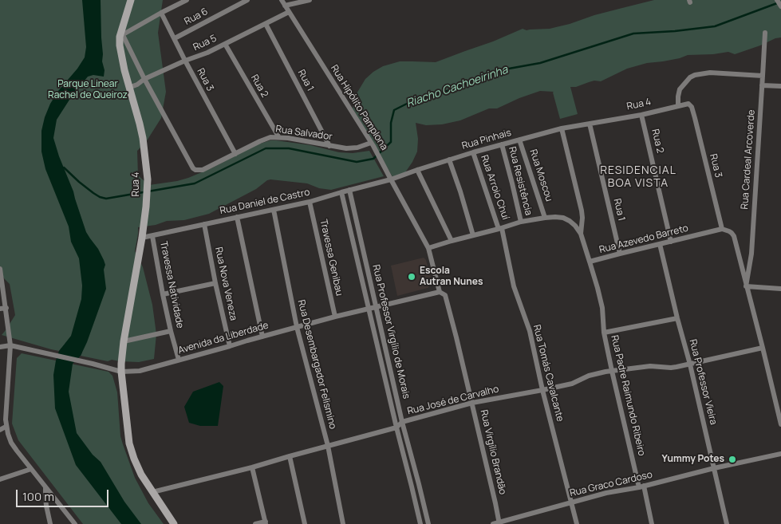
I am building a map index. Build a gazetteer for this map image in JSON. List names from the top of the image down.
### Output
{
  "streets": {
    "main road": ["Rua 4"],
    "street": [
      "Rua 6",
      "Rua 5",
      "Rua 3",
      "Rua 1",
      "Rua 2",
      "Rua Hipólito Pamplona",
      "Rua Salvador",
      "Rua Pinhais",
      "Rua Cardeal Arcoverde",
      "Rua Moscou",
      "Rua Resistência",
      "Rua Arroio Chuí",
      "Rua Daniel de Castro",
      "Rua Azevedo Barreto",
      "Travessa Genibau",
      "Rua Nova Veneza",
      "Travessa Natividade",
      "Rua Professor Virgílio de Morais",
      "Avenida da Liberdade",
      "Rua Desembargador Felismino",
      "Rua Tomás Cavalcante",
      "Rua Professor Vieira",
      "Rua Padre Raimundo Ribeiro",
      "Rua José de Carvalho",
      "Rua Virgílio Brandão",
      "Rua Graco Cardoso"
    ]
  },
  "crossings": [
    ["Rua 6", "Rua 3"],
    ["Rua 5", "Rua 3"],
    ["Rua 5", "Rua 1"],
    ["Rua 5", "Rua 2"],
    ["Rua 5", "Rua 4"],
    ["Rua 5", "Rua Hipólito Pamplona"],
    ["Rua 5", "Rua Salvador"],
    ["Rua 3", "Rua 4"],
    ["Rua 3", "Rua Salvador"],
    ["Rua 3", "Rua Cardeal Arcoverde"],
    ["Rua 3", "Rua Azevedo Barreto"],
    ["Rua 1", "Rua 4"],
    ["Rua 1", "Rua Salvador"],
    ["Rua 1", "Rua Pinhais"],
    ["Rua 1", "Rua Azevedo Barreto"],
    ["Rua 2", "Rua 4"],
    ["Rua 2", "Rua Salvador"],
    ["Rua 2", "Rua Azevedo Barreto"],
    ["Rua 4", "Rua Pinhais"],
    ["Rua 4", "Rua Daniel de Castro"],
    ["Rua 4", "Avenida da Liberdade"],
    ["Rua Hipólito Pamplona", "Rua Salvador"],
    ["Rua Hipólito Pamplona", "Rua Pinhais"],
    ["Rua Hipólito Pamplona", "Rua Daniel de Castro"],
    ["Rua Hipólito Pamplona", "Rua Azevedo Barreto"],
    ["Rua Hipólito Pamplona", "Rua Virgílio Brandão"],
    ["Rua Pinhais", "Rua Moscou"],
    ["Rua Pinhais", "Rua Resistência"],
    ["Rua Pinhais", "Rua Arroio Chuí"],
    ["Rua Pinhais", "Rua Daniel de Castro"],
    ["Rua Cardeal Arcoverde", "Rua Azevedo Barreto"],
    ["Rua Cardeal Arcoverde", "Rua José de Carvalho"],
    ["Rua Moscou", "Rua Azevedo Barreto"],
    ["Rua Resistência", "Rua Azevedo Barreto"],
    ["Rua Arroio Chuí", "Rua Azevedo Barreto"],
    ["Rua Arroio Chuí", "Rua Tomás Cavalcante"],
    ["Rua Daniel de Castro", "Travessa Genibau"],
    ["Rua Daniel de Castro", "Rua Nova Veneza"],
    ["Rua Daniel de Castro", "Travessa Natividade"],
    ["Rua Daniel de Castro", "Rua Professor Virgílio de Morais"],
    ["Rua Daniel de Castro", "Rua Desembargador Felismino"],
    ["Rua Azevedo Barreto", "Rua Tomás Cavalcante"],
    ["Rua Azevedo Barreto", "Rua Professor Vieira"],
    ["Rua Azevedo Barreto", "Rua Padre Raimundo Ribeiro"],
    ["Rua Azevedo Barreto", "Rua Virgílio Brandão"],
    ["Travessa Genibau", "Avenida da Liberdade"],
    ["Rua Nova Veneza", "Avenida da Liberdade"],
    ["Travessa Natividade", "Avenida da Liberdade"],
    ["Rua Professor Virgílio de Morais", "Avenida da Liberdade"],
    ["Rua Professor Virgílio de Morais", "Rua José de Carvalho"],
    ["Avenida da Liberdade", "Rua Desembargador Felismino"],
    ["Avenida da Liberdade", "Rua Virgílio Brandão"],
    ["Rua Tomás Cavalcante", "Rua José de Carvalho"],
    ["Rua Tomás Cavalcante", "Rua Graco Cardoso"],
    ["Rua Professor Vieira", "Rua José de Carvalho"],
    ["Rua Professor Vieira", "Rua Graco Cardoso"],
    ["Rua Padre Raimundo Ribeiro", "Rua José de Carvalho"],
    ["Rua Padre Raimundo Ribeiro", "Rua Graco Cardoso"],
    ["Rua José de Carvalho", "Rua Virgílio Brandão"],
    ["Rua Virgílio Brandão", "Rua Graco Cardoso"]
  ],
  "districts": ["RESIDENCIAL BOA VISTA"],
  "water": ["Riacho Cachoeirinha"],
  "parks": ["Parque Linear Rachel de Queiroz"],
  "places": ["Escola Autran Nunes", "Yummy Potes"],
  "scale_bar": "100 m"
}
